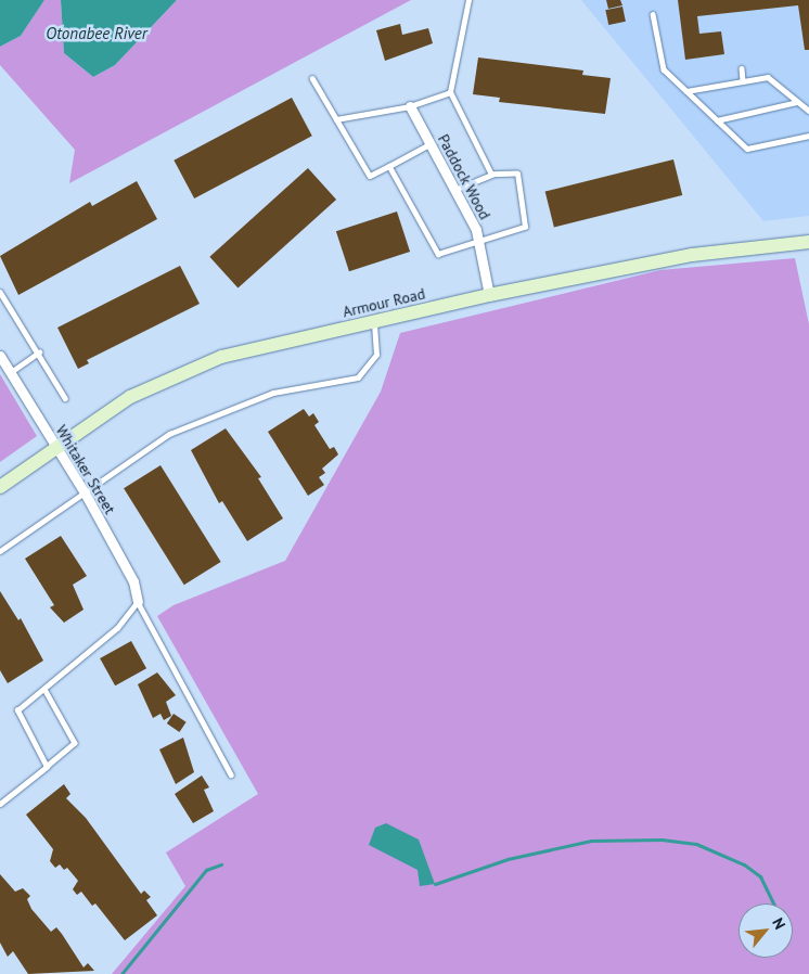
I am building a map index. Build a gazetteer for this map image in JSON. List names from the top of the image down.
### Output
{
  "streets": {
    "main road": ["Armour Road"],
    "street": ["Paddock Wood", "Whitaker Street"]
  },
  "crossings": [
    ["Paddock Wood", "Armour Road"],
    ["Armour Road", "Whitaker Street"]
  ],
  "water": ["Otonabee River"],
  "north": "top right"
}
